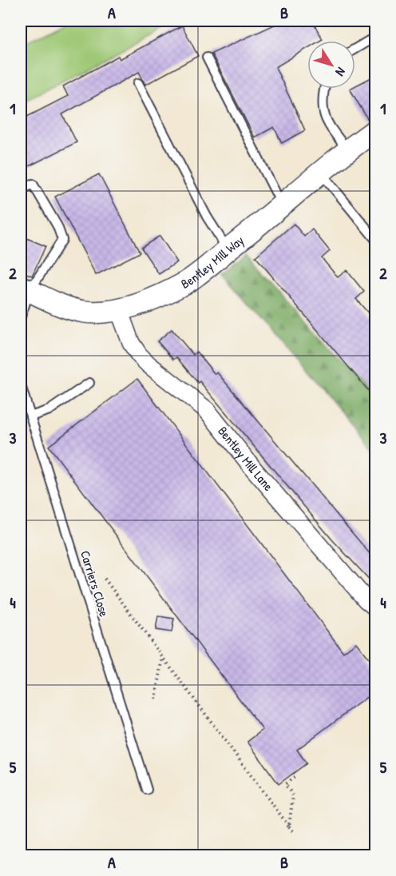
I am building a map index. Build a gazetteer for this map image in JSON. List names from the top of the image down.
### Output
{
  "streets": {
    "street": ["Bentley Mill Way", "Bentley Mill Lane"],
    "lane": ["Carriers Close"]
  },
  "crossings": [
    ["Bentley Mill Way", "Bentley Mill Lane"]
  ],
  "north": "bottom right",
  "grid": {
    "columns": ["A", "B"],
    "rows": [
      "1",
      "2",
      "3",
      "4",
      "5"
    ]
  }
}
